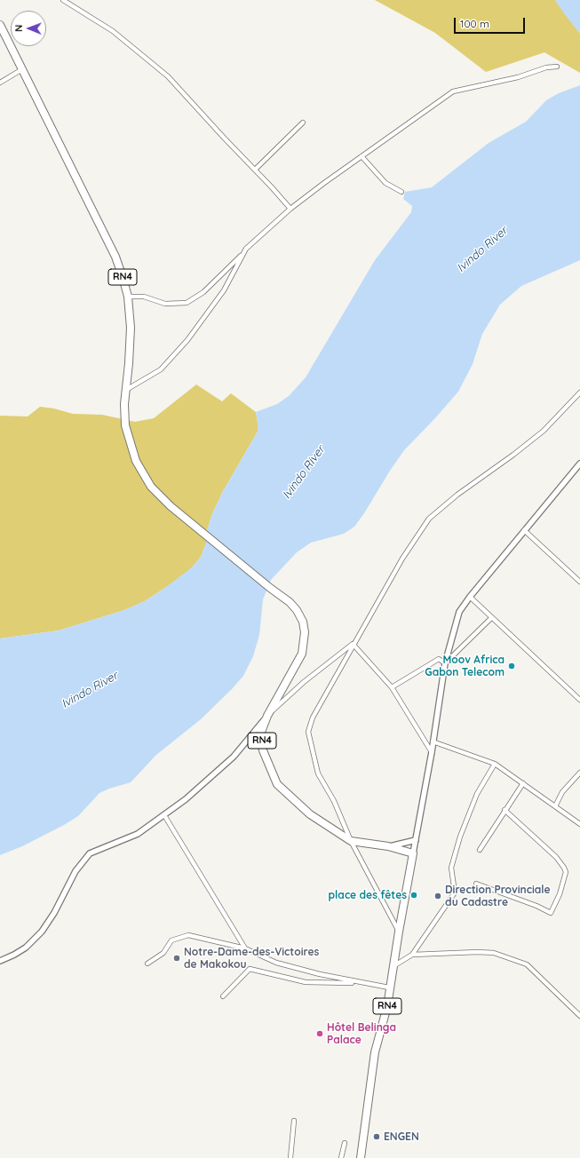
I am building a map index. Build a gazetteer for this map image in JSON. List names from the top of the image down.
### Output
{
  "streets": {
    "highway": ["RN4"]
  },
  "water": ["Ivindo River"],
  "places": [
    "Moov Africa Gabon Telecom",
    "place des fêtes",
    "Direction Provinciale du Cadastre",
    "Notre-Dame-des-Victoires de Makokou",
    "Hôtel Belinga Palace",
    "ENGEN"
  ],
  "scale_bar": "100 m",
  "north": "left"
}
